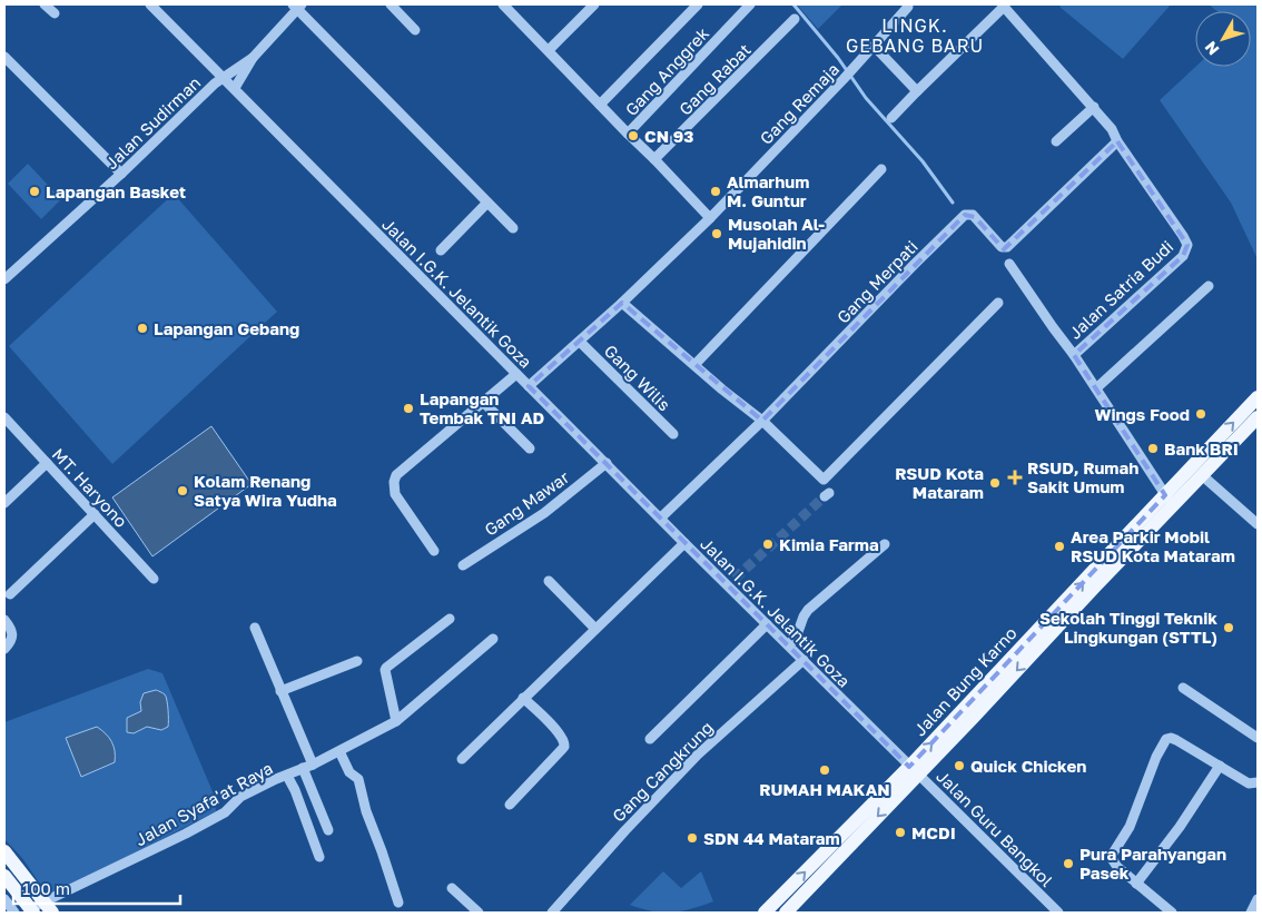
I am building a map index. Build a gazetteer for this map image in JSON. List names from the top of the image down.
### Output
{
  "streets": {
    "street": [
      "Gang Anggrek",
      "Gang Rabat",
      "Gang Remaja",
      "Jalan Sudirman",
      "Gang Merpati",
      "Jalan Satria Budi",
      "Jalan I.G.K. Jelantik Goza",
      "Gang Wilis",
      "MT. Haryono",
      "Gang Mawar",
      "Gang Cangkrung",
      "Jalan Syafa'at Raya",
      "Jalan Guru Bangkol"
    ]
  },
  "crossings": [
    ["Gang Remaja", "Jalan I.G.K. Jelantik Goza"],
    ["Gang Remaja", "Gang Wilis"],
    ["Jalan Sudirman", "Jalan I.G.K. Jelantik Goza"],
    ["Gang Merpati", "Jalan Satria Budi"],
    ["Gang Merpati", "Jalan I.G.K. Jelantik Goza"],
    ["Jalan I.G.K. Jelantik Goza", "Gang Mawar"],
    ["Jalan I.G.K. Jelantik Goza", "Gang Cangkrung"],
    ["Jalan I.G.K. Jelantik Goza", "Jalan Guru Bangkol"]
  ],
  "districts": ["LINGK. GEBANG BARU"],
  "places": {
    "other": [
      "CN 93",
      "Lapangan Basket",
      "Almarhum M. Guntur",
      "Musolah Al- Mujahidin",
      "Lapangan Gebang",
      "Lapangan Tembak TNI AD",
      "Wings Food",
      "Bank BRI",
      "RSUD Kota Mataram",
      "Kolam Renang Satya Wira Yudha",
      "Kimia Farma",
      "Area Parkir Mobil RSUD Kota Mataram",
      "Sekolah Tinggi Teknik Lingkungan (STTL)",
      "Quick Chicken",
      "RUMAH MAKAN",
      "MCDI",
      "SDN 44 Mataram",
      "Pura Parahyangan Pasek"
    ],
    "health": ["RSUD, Rumah Sakit Umum"]
  },
  "scale_bar": "100 m",
  "north": "bottom left"
}
